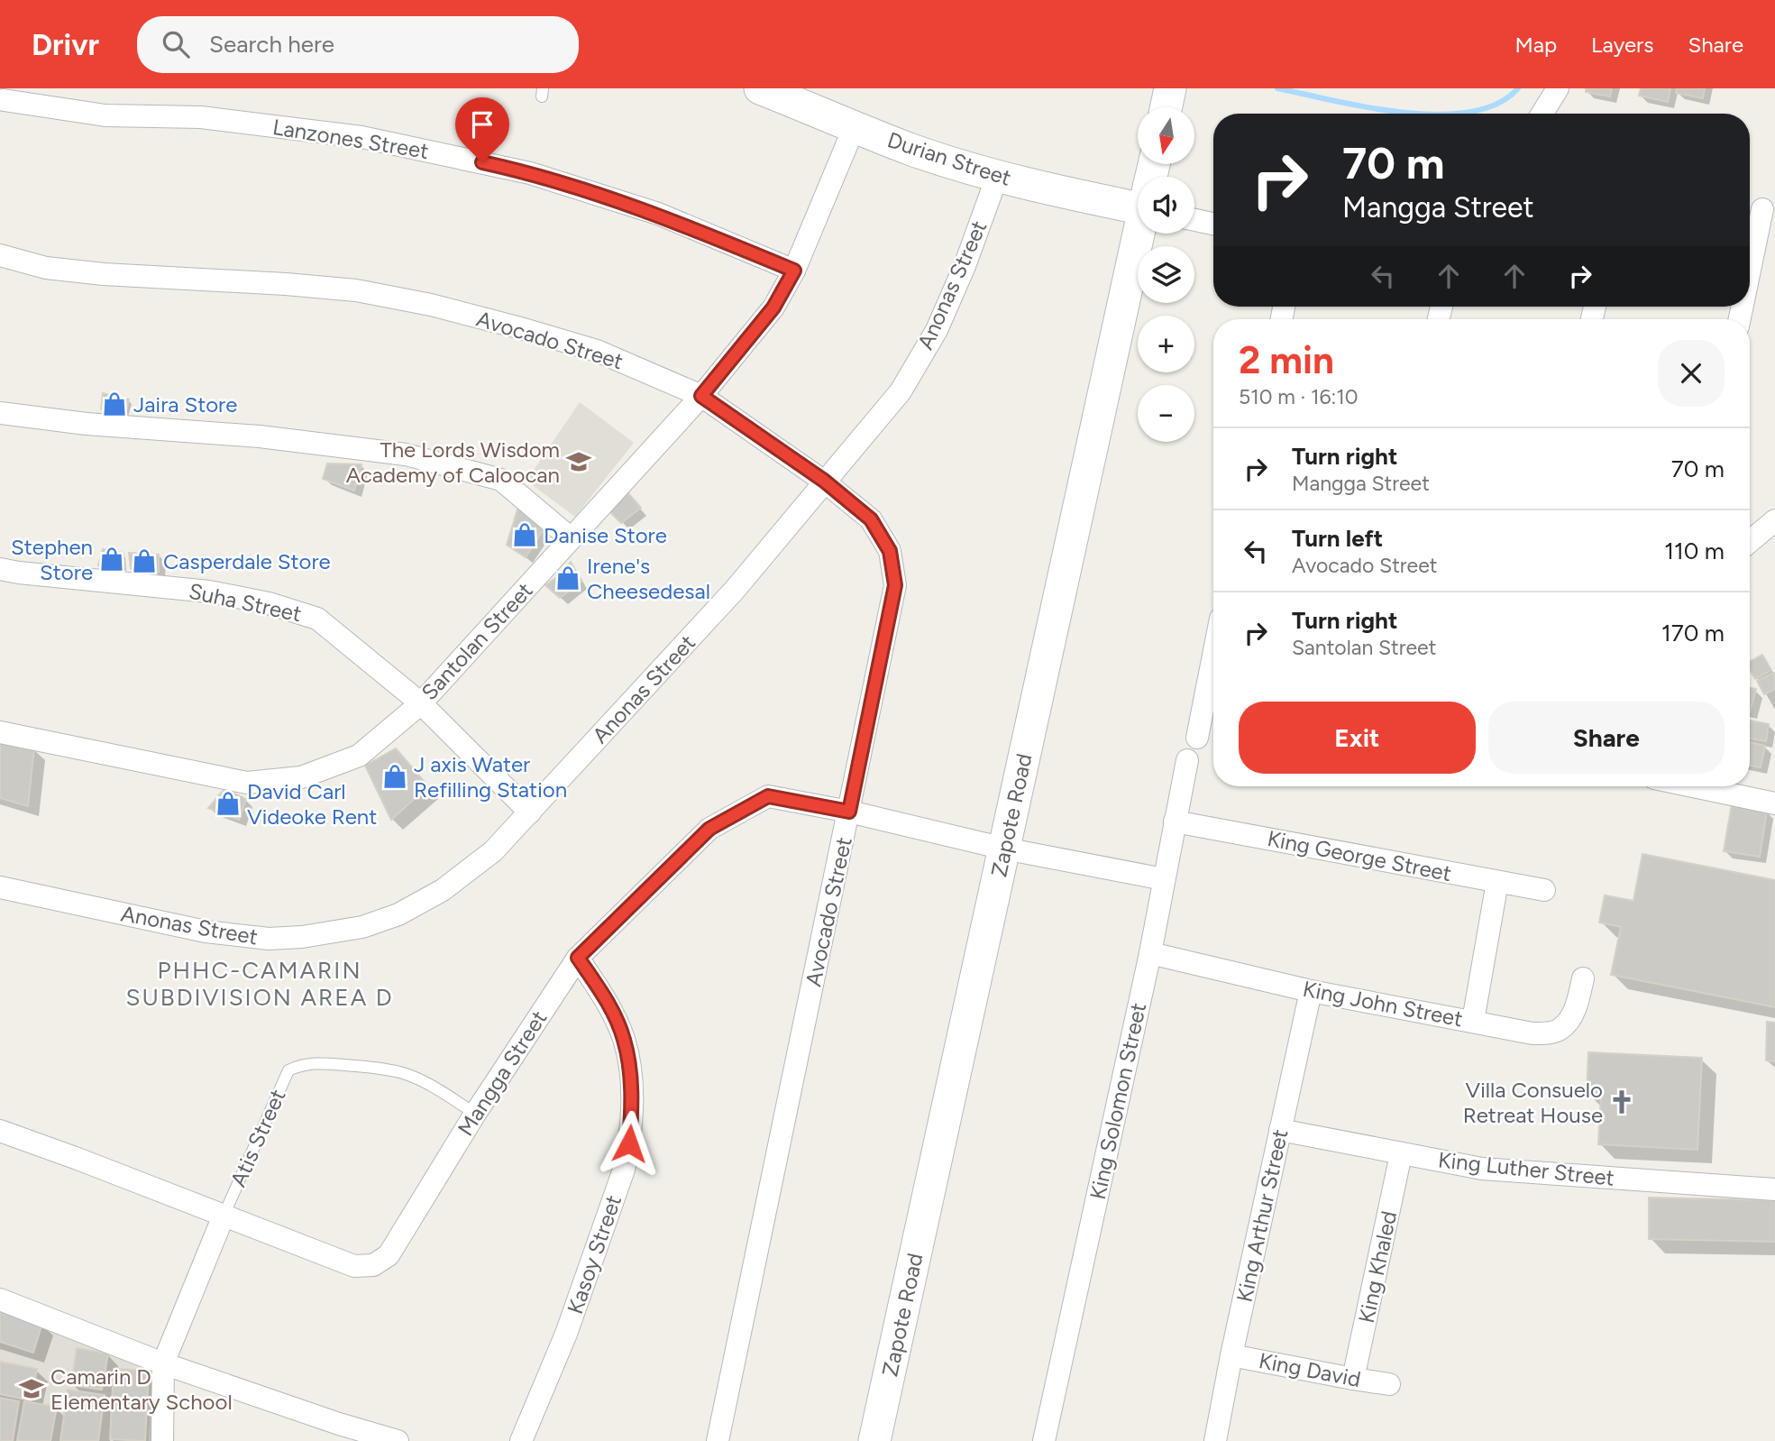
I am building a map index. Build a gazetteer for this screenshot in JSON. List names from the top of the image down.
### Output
{
  "streets": {
    "main road": ["Durian Street", "Zapote Road"],
    "street": [
      "Lanzones Street",
      "Anonas Street",
      "Avocado Street",
      "Suha Street",
      "Santolan Street",
      "King George Street",
      "King John Street",
      "Mangga Street",
      "King Solomon Street",
      "King Luther Street",
      "King Arthur Street",
      "Kasoy Street",
      "King Khaled",
      "King David"
    ],
    "lane": ["Atis Street"]
  },
  "crossings": [
    ["Lanzones Street", "Santolan Street"],
    ["Durian Street", "Anonas Street"],
    ["Durian Street", "Santolan Street"],
    ["Anonas Street", "Avocado Street"],
    ["Anonas Street", "Suha Street"],
    ["Avocado Street", "Santolan Street"],
    ["Avocado Street", "Mangga Street"],
    ["Suha Street", "Santolan Street"],
    ["Zapote Road", "Mangga Street"],
    ["King George Street", "King Solomon Street"],
    ["King John Street", "King Solomon Street"],
    ["King John Street", "King Arthur Street"],
    ["Mangga Street", "King Solomon Street"],
    ["Mangga Street", "Atis Street"],
    ["Mangga Street", "Kasoy Street"],
    ["King Luther Street", "King Arthur Street"],
    ["King Luther Street", "King Khaled"],
    ["King Arthur Street", "King David"],
    ["King Khaled", "King David"]
  ],
  "districts": ["PHHC-CAMARIN SUBDIVISION AREA D"],
  "places": {
    "shop": [
      "Jaira Store",
      "Danise Store",
      "Stephen Store",
      "Casperdale Store",
      "Irene's Cheesedesal",
      "J axis Water Refilling Station",
      "David Carl Videoke Rent"
    ],
    "school or university": ["The Lords Wisdom Academy of Caloocan", "Camarin D Elementary School"],
    "church": ["Villa Consuelo Retreat House"]
  },
  "north": "bottom",
  "page": {
    "header": "Drivr",
    "search": "Search here",
    "nav": ["Map", "Layers", "Share"],
    "map_buttons": ["+", "−"],
    "turn": ["70 m", "Mangga Street"],
    "heading": ["2 min", "510 m · 16:10"],
    "list": [
      {
        "name": "Turn right",
        "note": "Mangga Street",
        "value": "70 m"
      },
      {
        "name": "Turn left",
        "note": "Avocado Street",
        "value": "110 m"
      },
      {
        "name": "Turn right",
        "note": "Santolan Street",
        "value": "170 m"
      }
    ],
    "buttons": ["Exit", "Share"]
  }
}
